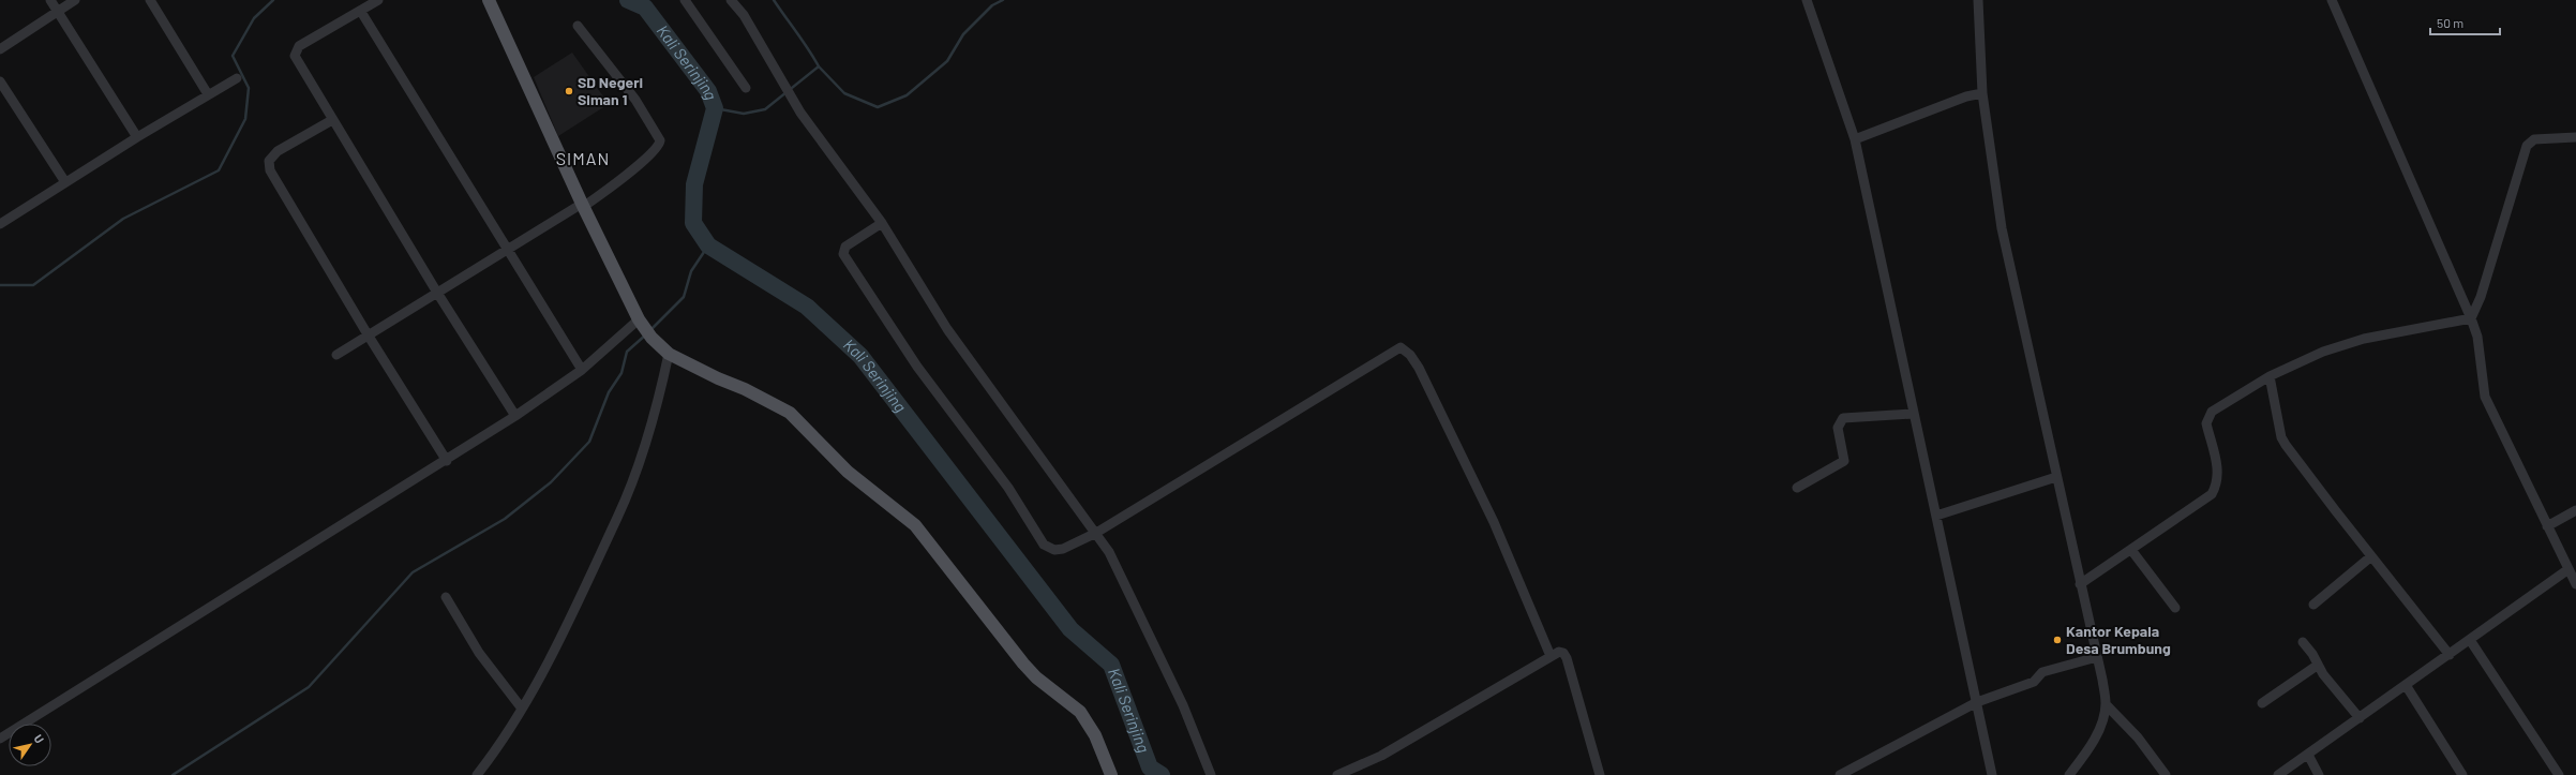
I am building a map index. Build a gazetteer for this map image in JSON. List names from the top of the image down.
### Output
{
  "districts": ["SIMAN"],
  "water": ["Kali Serinjing"],
  "places": ["SD Negeri Siman 1", "Kantor Kepala Desa Brumbung"],
  "scale_bar": "50 m",
  "north": "top right"
}
